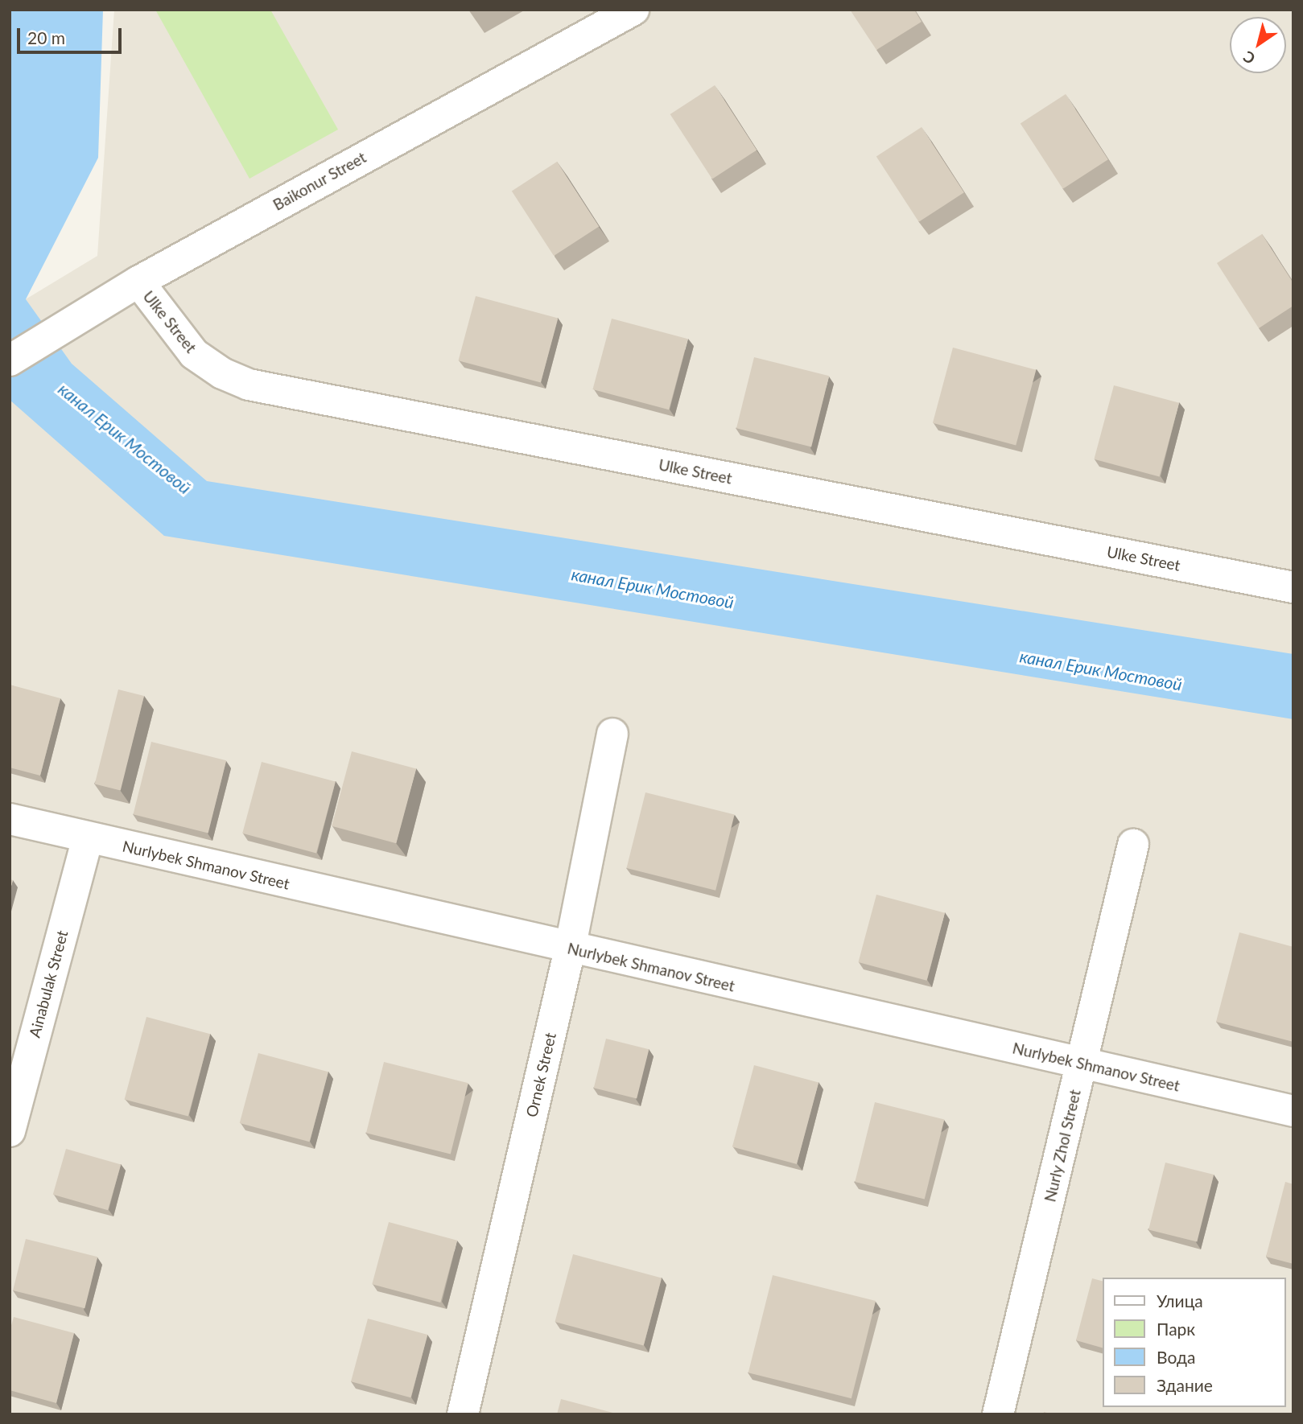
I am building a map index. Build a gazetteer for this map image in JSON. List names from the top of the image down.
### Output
{
  "streets": {
    "street": [
      "Baikonur Street",
      "Ulke Street",
      "Nurlybek Shmanov Street",
      "Ainabulak Street",
      "Ornek Street",
      "Nurly Zhol Street"
    ]
  },
  "crossings": [
    ["Baikonur Street", "Ulke Street"],
    ["Nurlybek Shmanov Street", "Ainabulak Street"],
    ["Nurlybek Shmanov Street", "Ornek Street"],
    ["Nurlybek Shmanov Street", "Nurly Zhol Street"]
  ],
  "water": ["канал Ерик Мостовой"],
  "legend": [
    "Улица",
    "Парк",
    "Вода",
    "Здание"
  ],
  "scale_bar": "20 m",
  "north": "bottom left"
}
